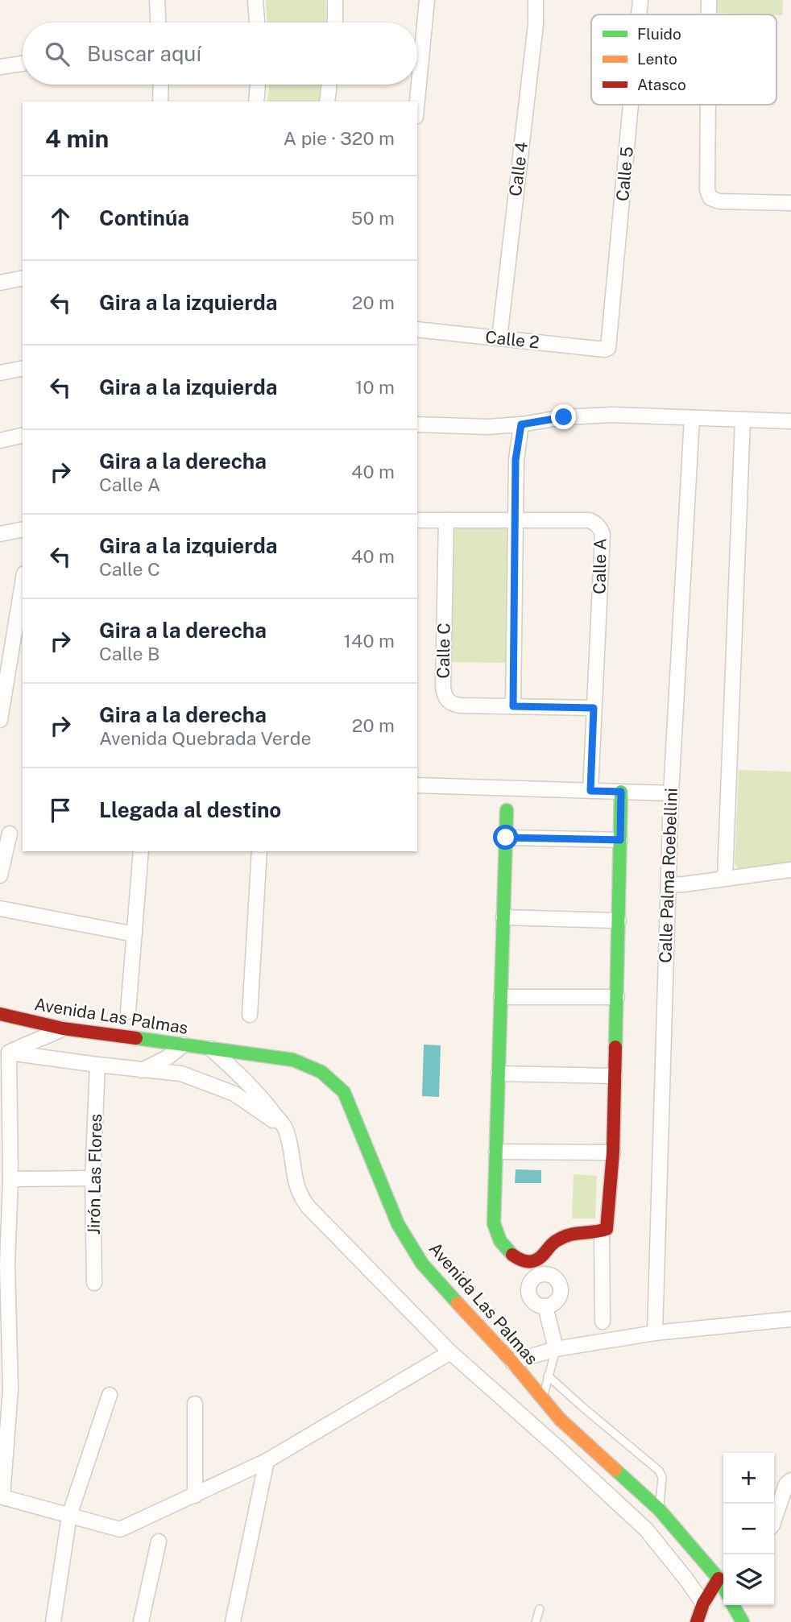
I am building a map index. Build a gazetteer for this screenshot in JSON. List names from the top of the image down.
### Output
{
  "streets": {
    "street": [
      "Calle 4",
      "Calle 5",
      "Calle 2",
      "Calle A",
      "Calle C",
      "Calle Palma Roebellini",
      "Avenida Las Palmas",
      "Jirón Las Flores"
    ]
  },
  "crossings": [
    ["Calle 4", "Calle 2"],
    ["Calle 5", "Calle 2"],
    ["Calle A", "Calle C"]
  ],
  "legend": ["Fluido", "Lento", "Atasco"],
  "page": {
    "search": "Buscar aquí",
    "heading": ["4 min", "A pie · 320 m"],
    "list": [
      ["Continúa", "50 m"],
      ["Gira a la izquierda", "20 m"],
      ["Gira a la izquierda", "10 m"],
      ["Gira a la derecha", "Calle A", "40 m"],
      ["Gira a la izquierda", "Calle C", "40 m"],
      ["Gira a la derecha", "Calle B", "140 m"],
      ["Gira a la derecha", "Avenida Quebrada Verde", "20 m"],
      "Llegada al destino"
    ],
    "map_buttons": ["+", "−"]
  }
}
